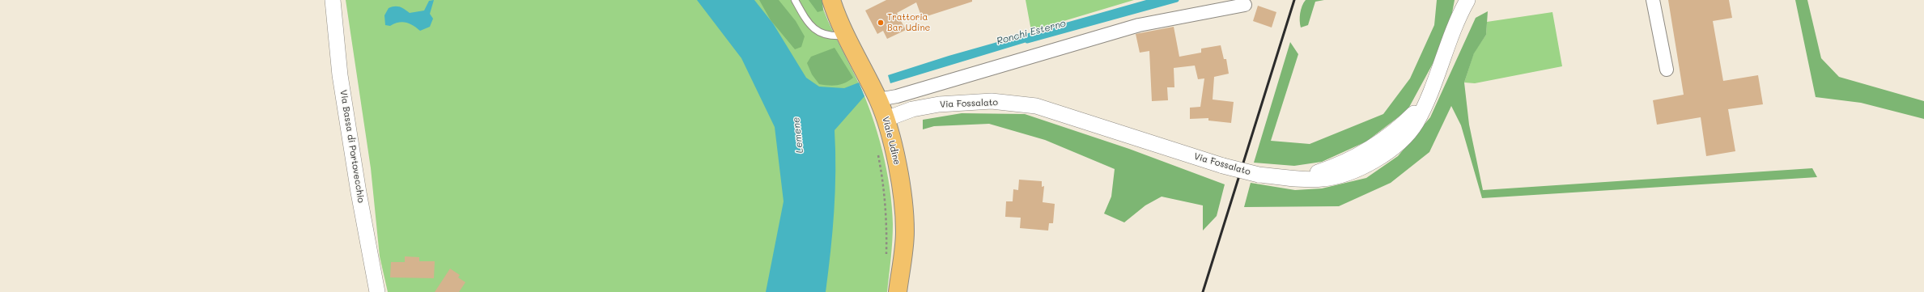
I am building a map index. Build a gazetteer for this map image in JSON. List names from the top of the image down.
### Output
{
  "streets": {
    "main road": ["Viale Udine"],
    "street": ["Via Fossalato", "Via Bassa di Portovecchio"]
  },
  "crossings": [
    ["Via Fossalato", "Viale Udine"]
  ],
  "water": ["Ronchi Esterno", "Lemene"],
  "places": ["Trattoria Bar Udine"]
}
